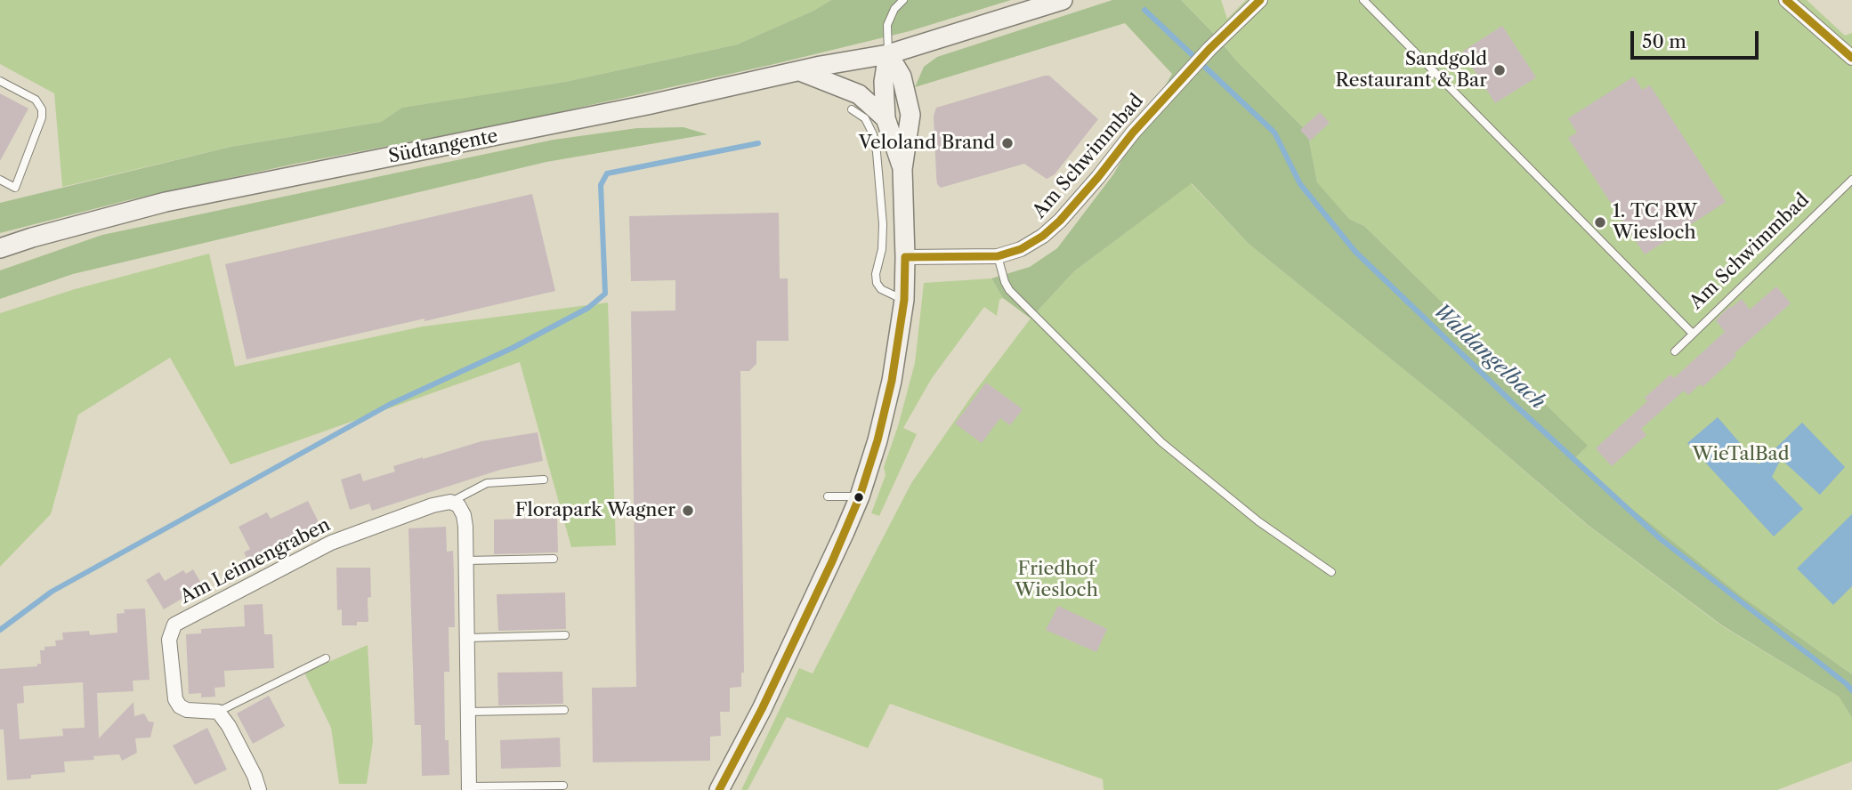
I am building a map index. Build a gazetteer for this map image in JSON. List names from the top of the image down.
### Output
{
  "streets": {
    "main road": ["Südtangente"],
    "street": ["Am Schwimmbad", "Am Leimengraben"]
  },
  "water": ["Waldangelbach"],
  "parks": ["WieTalBad", "Friedhof Wiesloch"],
  "places": [
    "Sandgold Restaurant & Bar",
    "Veloland Brand",
    "1. TC RW Wiesloch",
    "Florapark Wagner"
  ],
  "scale_bar": "50 m"
}
